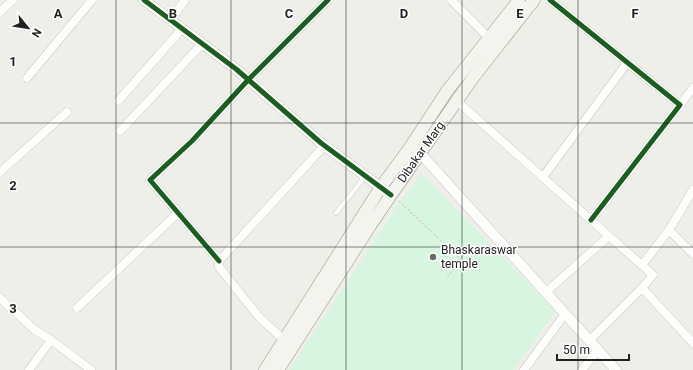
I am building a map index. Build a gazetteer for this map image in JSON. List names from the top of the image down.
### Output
{
  "streets": {
    "main road": ["Dibakar Marg"]
  },
  "places": ["Bhaskaraswar temple"],
  "scale_bar": "50 m",
  "north": "bottom right",
  "grid": {
    "columns": [
      "A",
      "B",
      "C",
      "D",
      "E",
      "F"
    ],
    "rows": ["1", "2", "3"]
  }
}
